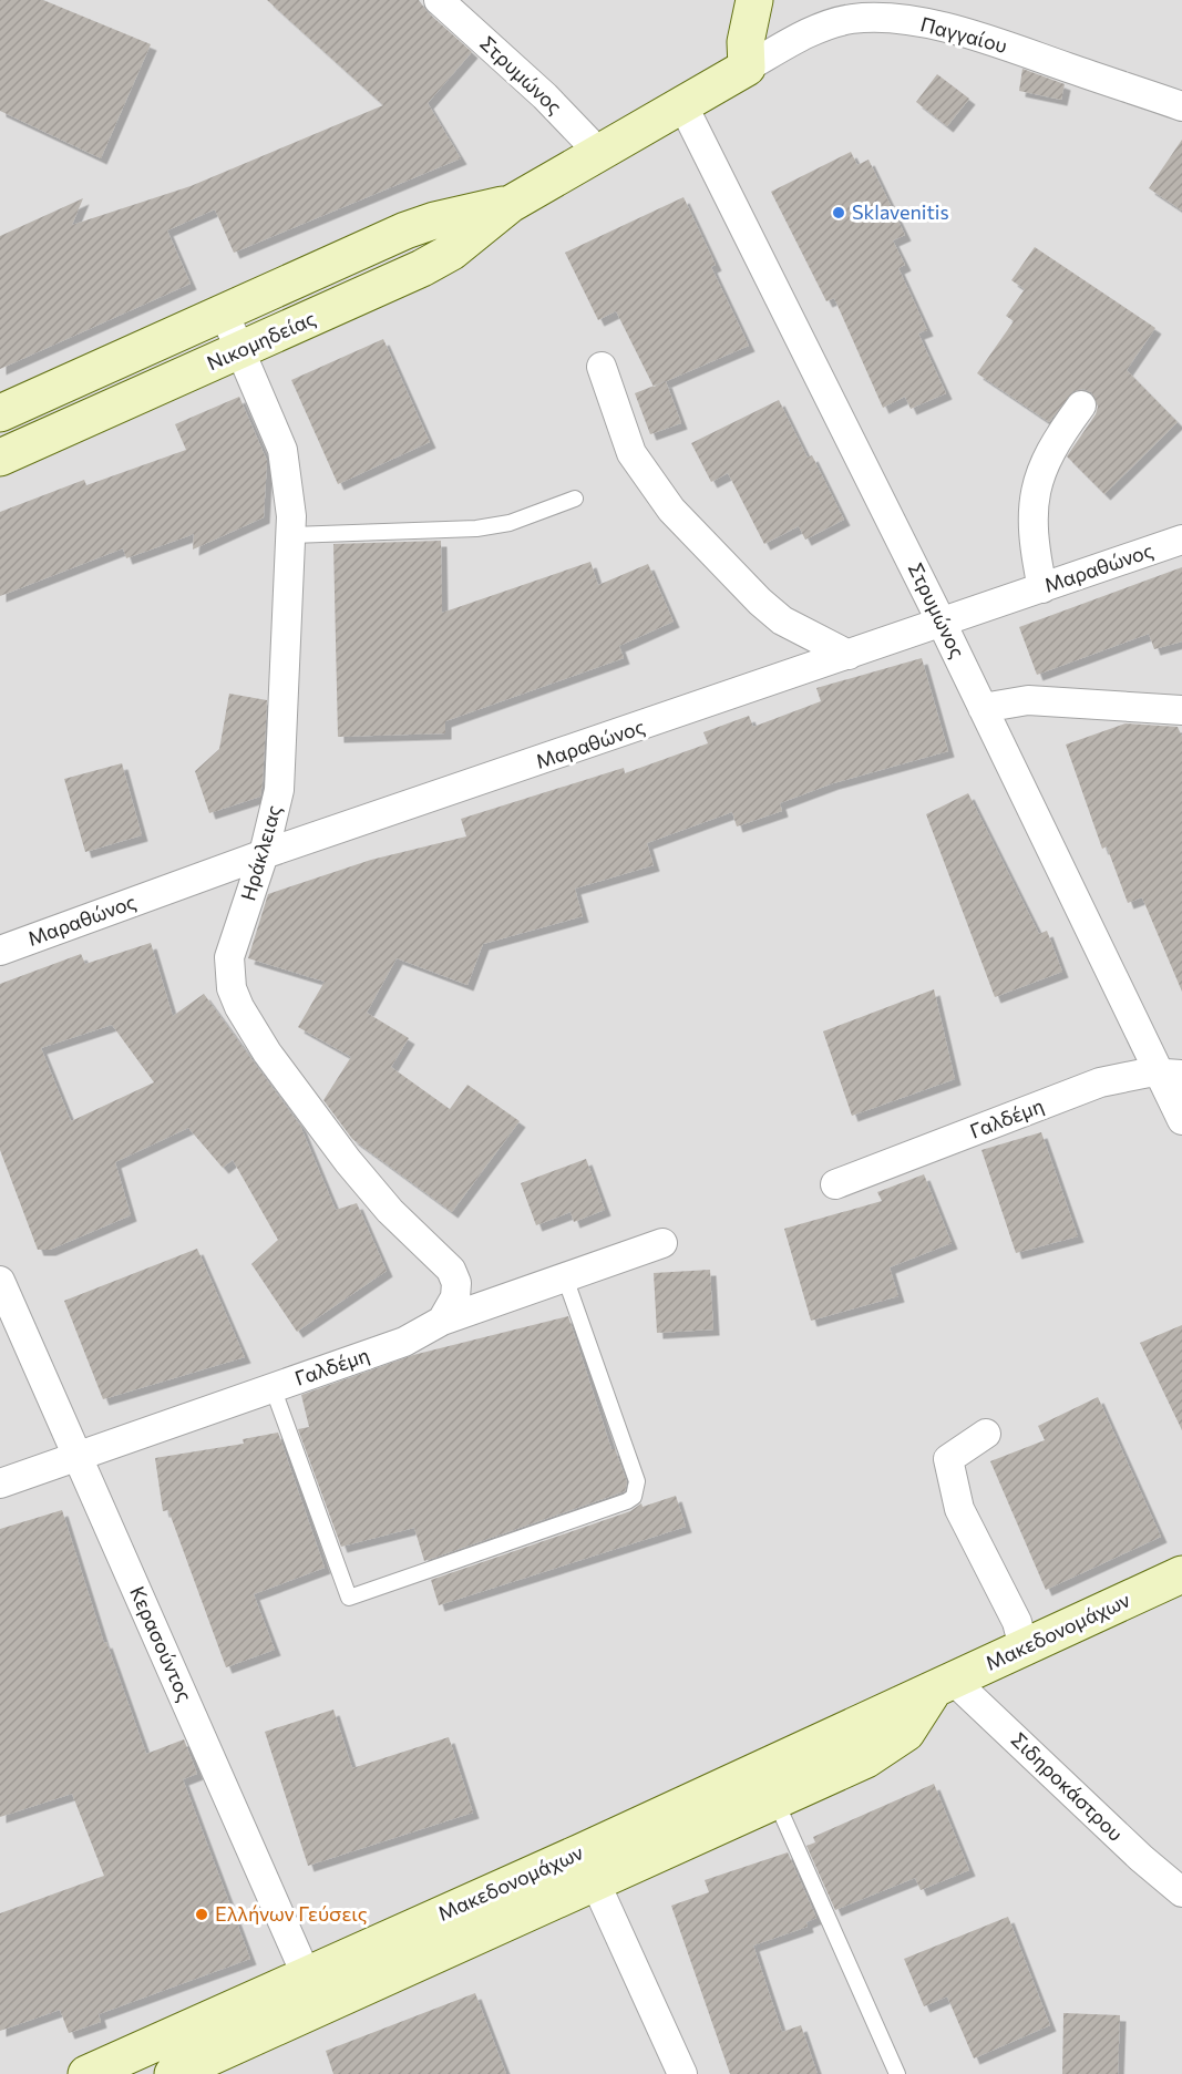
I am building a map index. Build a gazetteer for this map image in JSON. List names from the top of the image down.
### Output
{
  "streets": {
    "street": [
      "Παγγαίου",
      "Στρυμώνος",
      "Νικομηδείας",
      "Μαραθώνος",
      "Ηράκλειας",
      "Γαλδέμη",
      "Μακεδονομάχων",
      "Κερασούντος",
      "Σιδηροκάστρου"
    ]
  },
  "crossings": [
    ["Παγγαίου", "Νικομηδείας"],
    ["Στρυμώνος", "Νικομηδείας"],
    ["Στρυμώνος", "Μαραθώνος"],
    ["Στρυμώνος", "Γαλδέμη"],
    ["Νικομηδείας", "Ηράκλειας"],
    ["Μαραθώνος", "Ηράκλειας"],
    ["Ηράκλειας", "Γαλδέμη"],
    ["Γαλδέμη", "Κερασούντος"],
    ["Μακεδονομάχων", "Κερασούντος"],
    ["Μακεδονομάχων", "Σιδηροκάστρου"]
  ],
  "places": ["Sklavenitis", "Ελλήνων Γεύσεις"]
}
